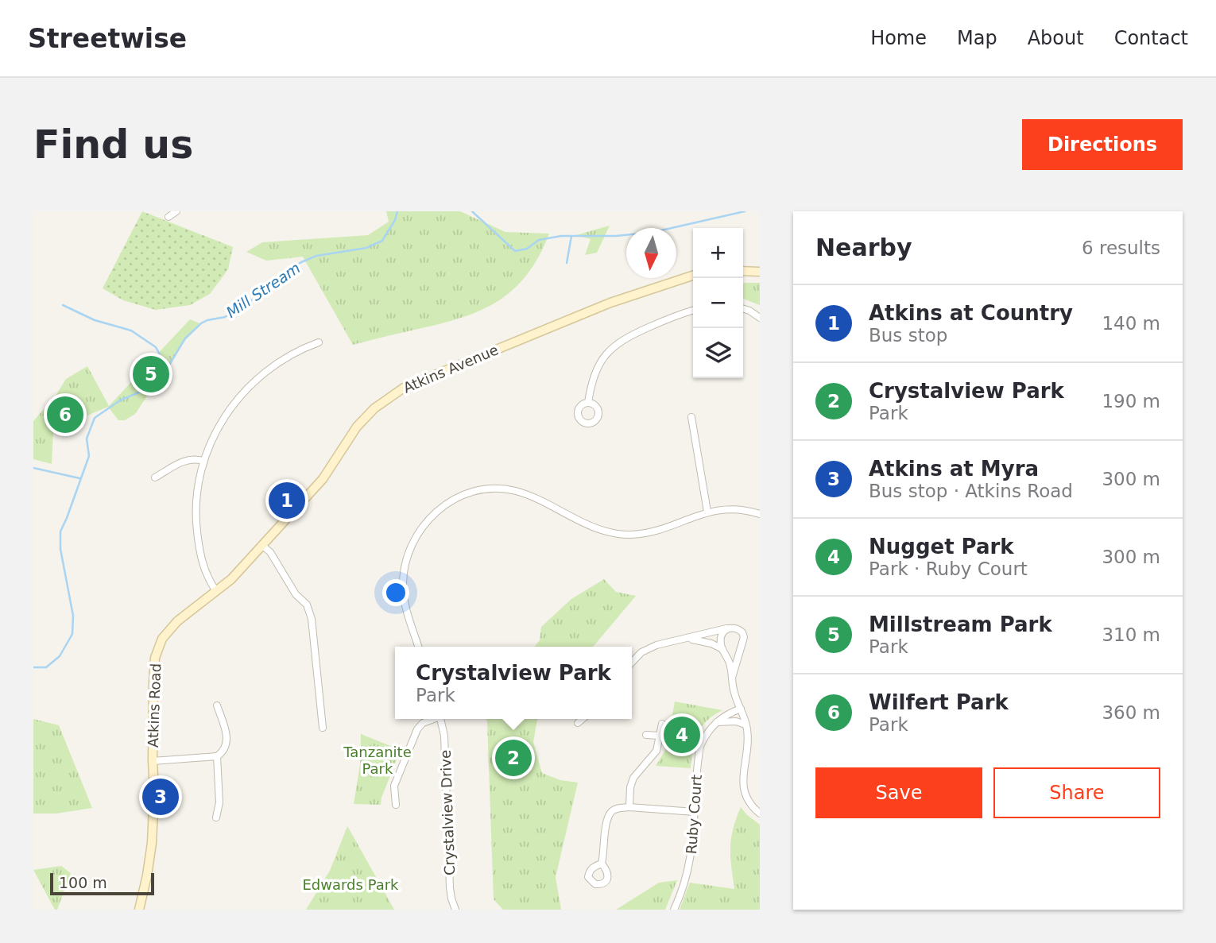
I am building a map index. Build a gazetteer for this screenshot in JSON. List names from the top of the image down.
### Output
{
  "streets": {
    "street": [
      "Atkins Avenue",
      "Atkins Road",
      "Crystalview Drive",
      "Ruby Court"
    ]
  },
  "crossings": [
    ["Atkins Avenue", "Atkins Road"]
  ],
  "water": ["Mill Stream"],
  "parks": ["Tanzanite Park", "Edwards Park"],
  "scale_bar": "100 m",
  "north": "bottom",
  "page": {
    "header": "Streetwise",
    "nav": [
      "Home",
      "Map",
      "About",
      "Contact"
    ],
    "buttons": [
      "Directions",
      ["Save", "Share"]
    ],
    "title": "Find us",
    "heading": ["Nearby", "6 results"],
    "map_buttons": ["+", "−"],
    "list": [
      {
        "mark": "1",
        "name": "Atkins at Country",
        "note": "Bus stop",
        "value": "140 m"
      },
      {
        "mark": "2",
        "name": "Crystalview Park",
        "note": "Park",
        "value": "190 m"
      },
      {
        "mark": "3",
        "name": "Atkins at Myra",
        "note": "Bus stop · Atkins Road",
        "value": "300 m"
      },
      {
        "mark": "4",
        "name": "Nugget Park",
        "note": "Park · Ruby Court",
        "value": "300 m"
      },
      {
        "mark": "5",
        "name": "Millstream Park",
        "note": "Park",
        "value": "310 m"
      },
      {
        "mark": "6",
        "name": "Wilfert Park",
        "note": "Park",
        "value": "360 m"
      }
    ],
    "pins": [
      "5",
      "6",
      "1",
      "4",
      "2",
      "3"
    ],
    "popup": ["Crystalview Park", "Park"],
    "scale": "100 m"
  }
}
